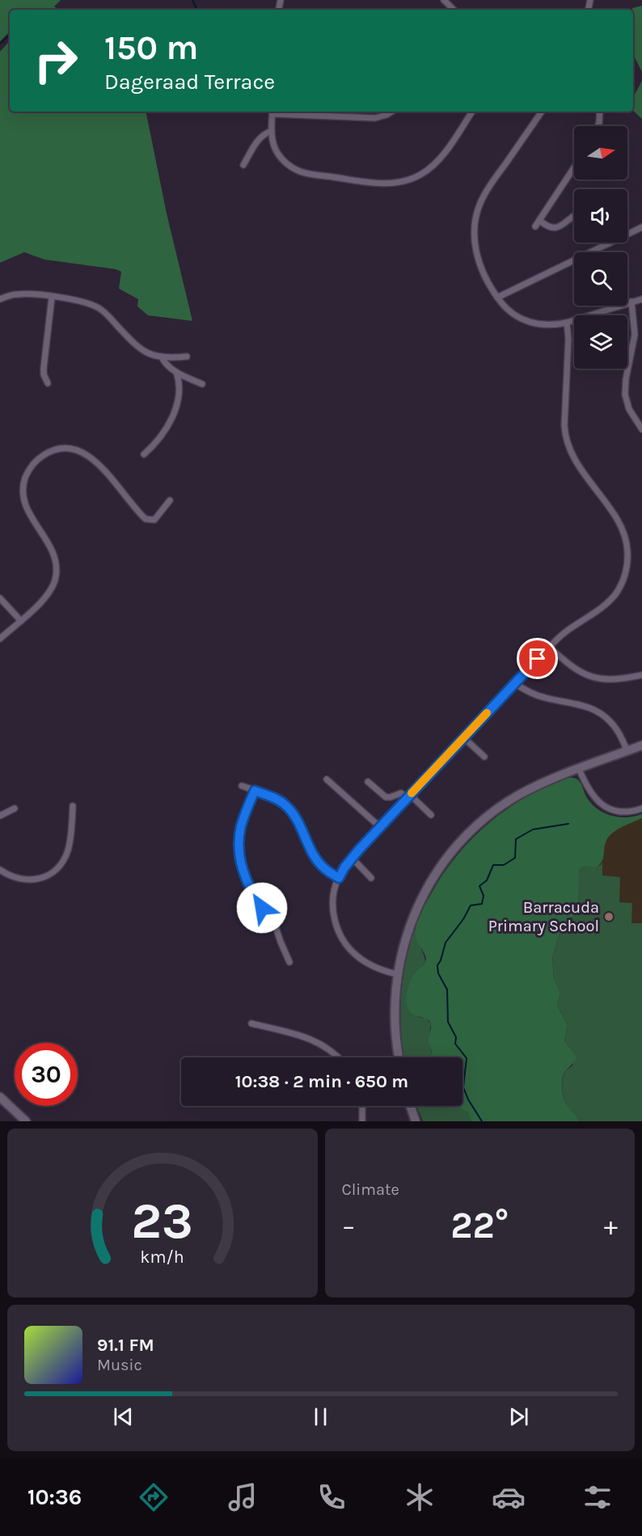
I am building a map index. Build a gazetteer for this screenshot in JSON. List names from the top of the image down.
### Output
{
  "places": ["Barracuda Primary School"],
  "north": "right",
  "page": {
    "turn": ["150 m", "Dageraad Terrace"],
    "limit": "30",
    "trip": "10:38 · 2 min · 650 m",
    "tile": "Climate",
    "heat": ["−", "22°", "+"],
    "song": ["91.1 FM", "Music"],
    "tabs": "10:36",
    "gauge": ["23", "km/h"]
  }
}
